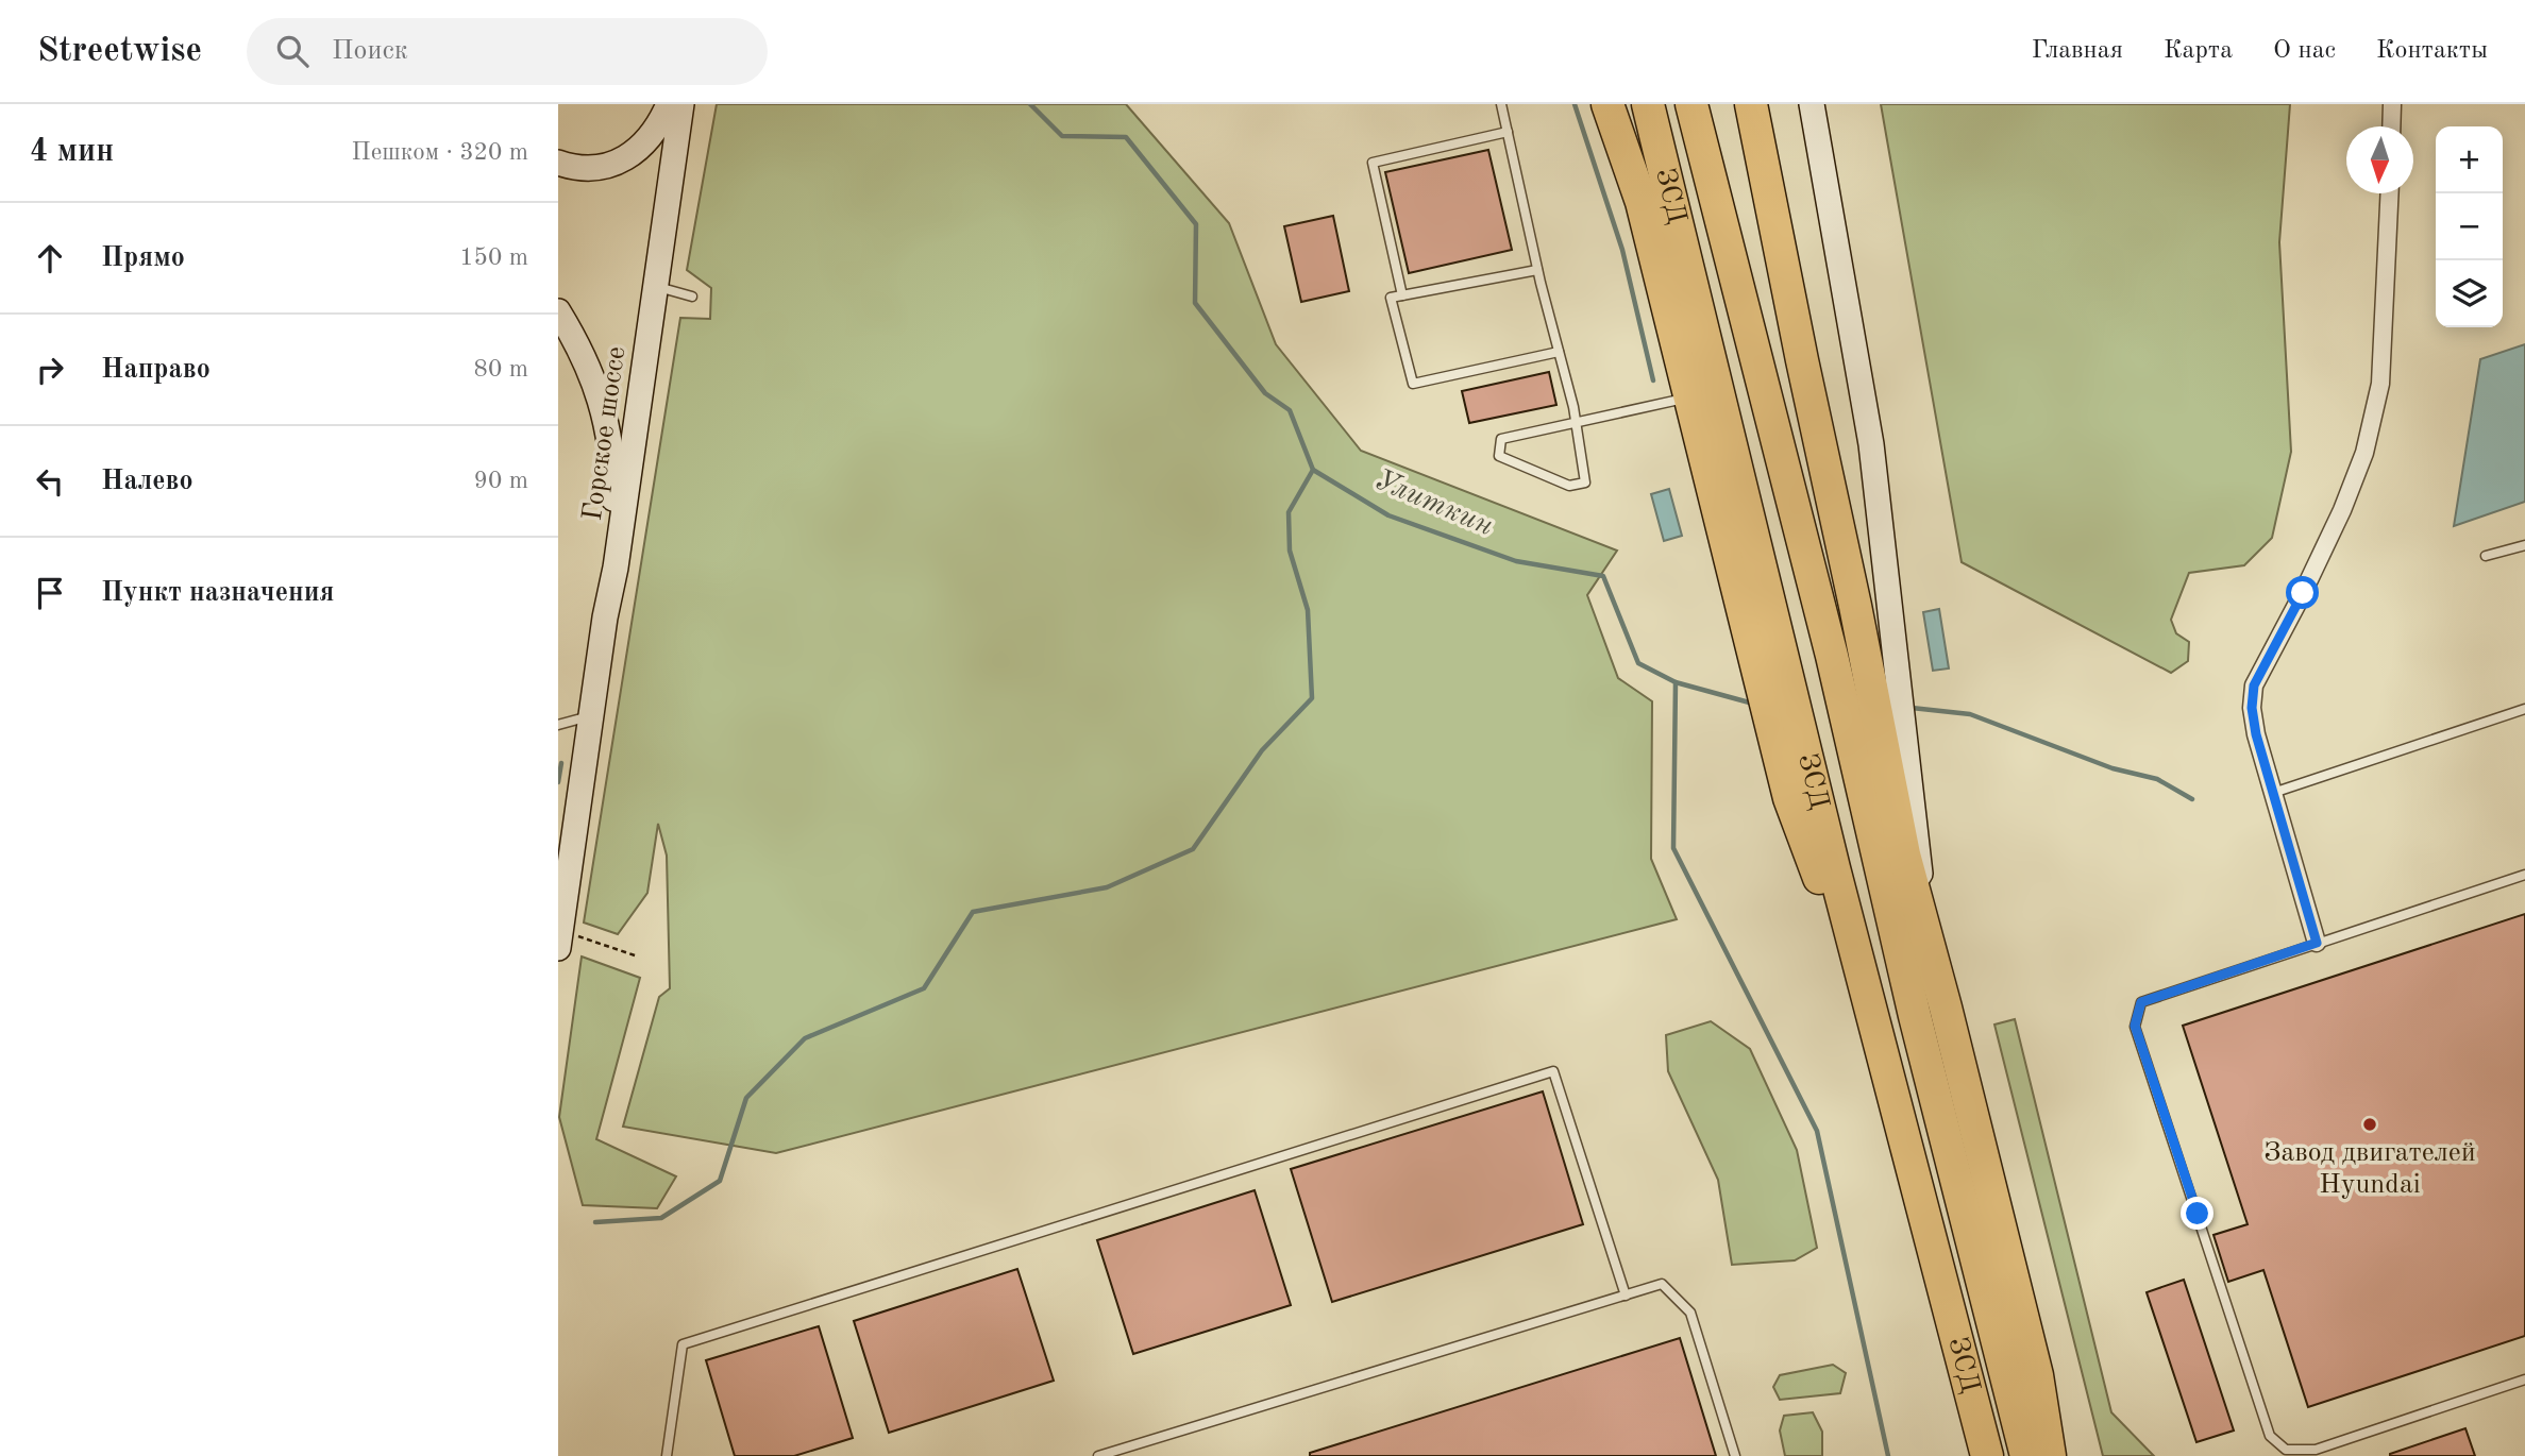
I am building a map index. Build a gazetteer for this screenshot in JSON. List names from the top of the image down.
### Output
{
  "streets": {
    "highway": ["ЗСД"],
    "main road": ["Горское шоссе"]
  },
  "water": ["Улиткин"],
  "places": ["Завод двигателей Hyundai"],
  "north": "bottom",
  "page": {
    "header": "Streetwise",
    "search": "Поиск",
    "nav": [
      "Главная",
      "Карта",
      "О нас",
      "Контакты"
    ],
    "heading": ["4 мин", "Пешком · 320 m"],
    "map_buttons": ["+", "−"],
    "list": [
      ["Прямо", "150 m"],
      ["Направо", "80 m"],
      ["Налево", "90 m"],
      "Пункт назначения"
    ]
  }
}
